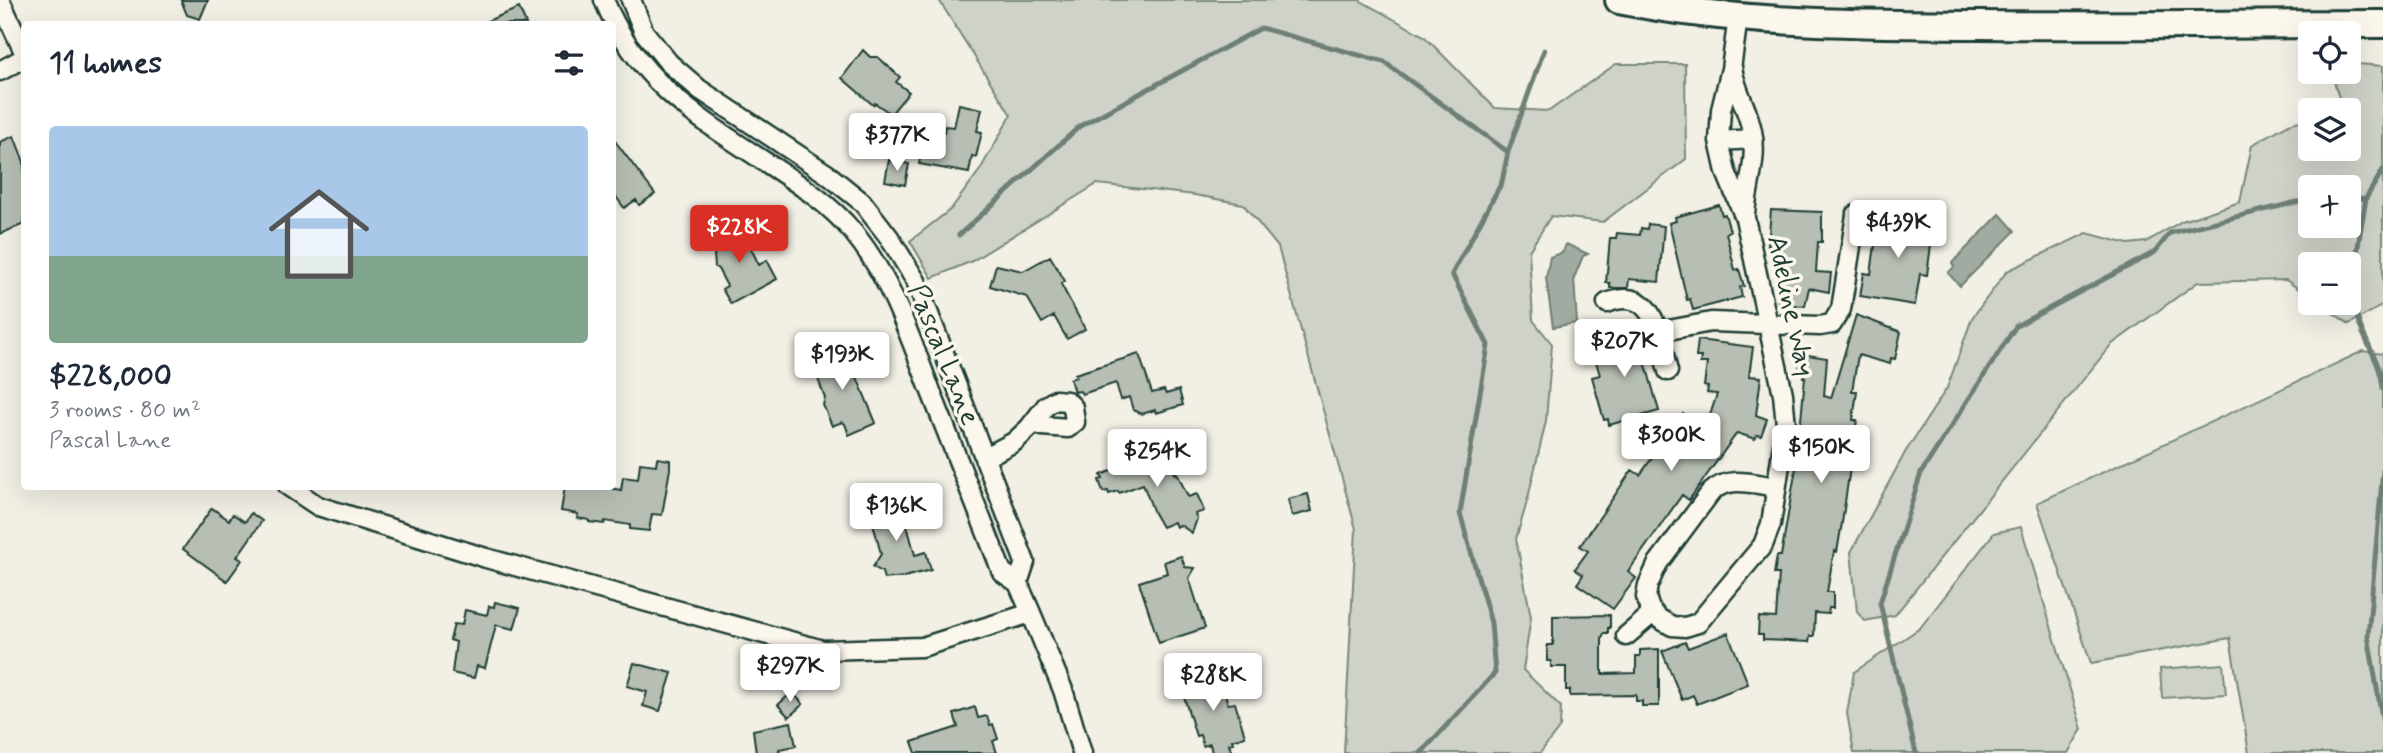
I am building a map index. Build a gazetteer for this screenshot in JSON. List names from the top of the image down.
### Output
{
  "streets": {
    "street": ["Adeline Way", "Pascal Lane"]
  },
  "page": {
    "map_buttons": ["+", "−"],
    "heading": "11 homes",
    "list": [
      {
        "name": "$228,000",
        "note": "3 rooms · 80 m² · Pascal Lane"
      }
    ],
    "price": [
      "$377K",
      "$439K",
      "$228K",
      "$207K",
      "$193K",
      "$300K",
      "$150K",
      "$254K",
      "$136K",
      "$297K",
      "$288K"
    ]
  }
}
